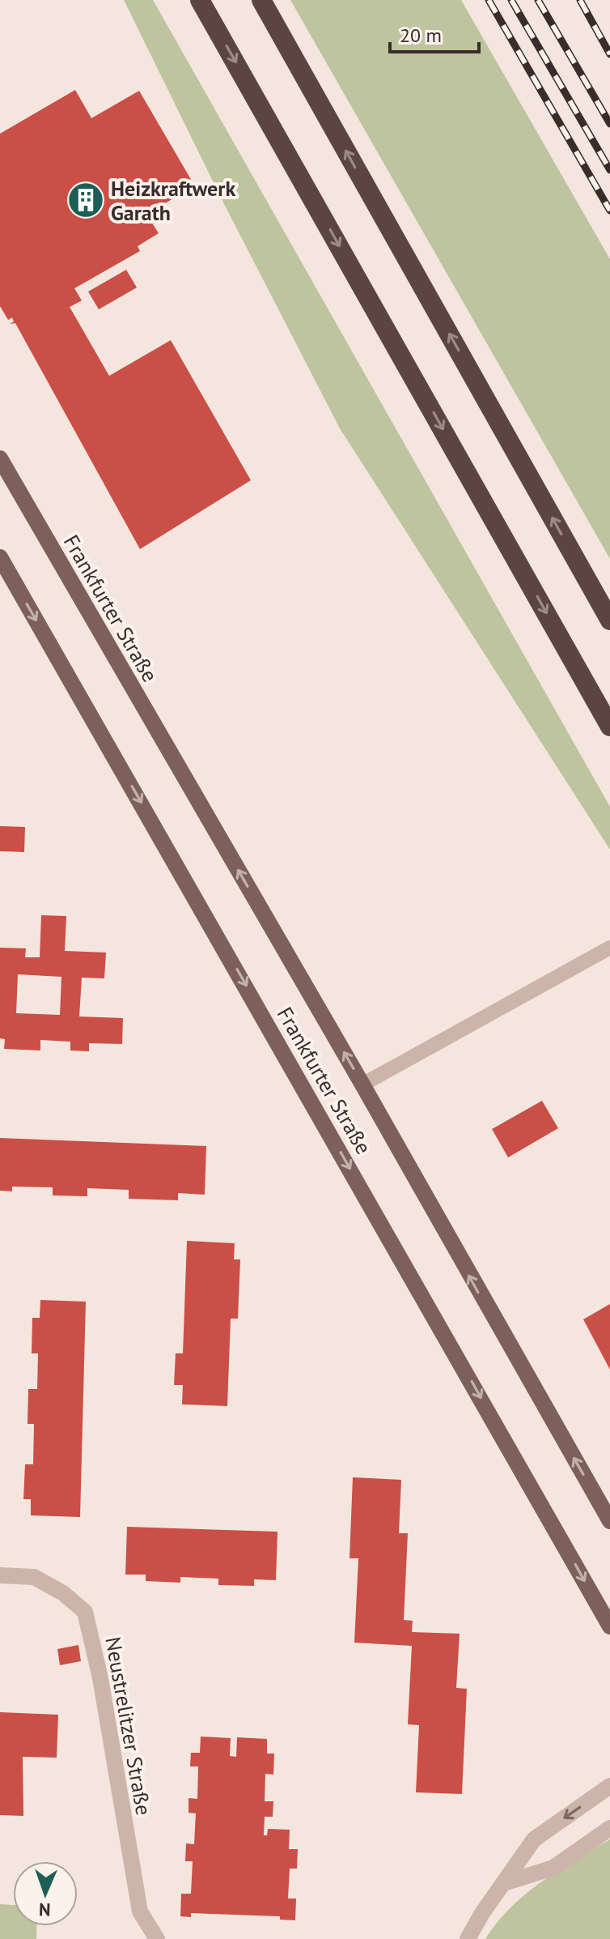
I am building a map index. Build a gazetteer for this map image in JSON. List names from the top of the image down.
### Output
{
  "streets": {
    "main road": ["Frankfurter Straße"],
    "street": ["Neustrelitzer Straße"]
  },
  "places": {
    "building": ["Heizkraftwerk Garath"]
  },
  "scale_bar": "20 m",
  "north": "bottom"
}
